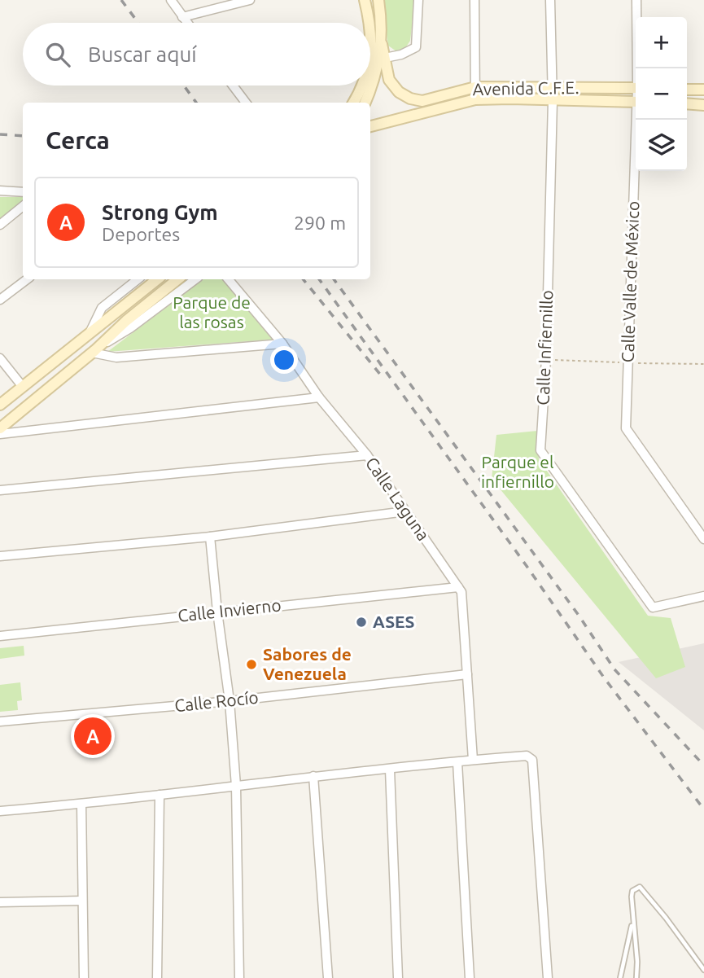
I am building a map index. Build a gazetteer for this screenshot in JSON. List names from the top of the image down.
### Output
{
  "streets": {
    "main road": ["Avenida C.F.E."],
    "street": [
      "Calle Valle de México",
      "Calle Infiernillo",
      "Calle Laguna",
      "Calle Invierno",
      "Calle Rocío"
    ]
  },
  "crossings": [
    ["Avenida C.F.E.", "Calle Infiernillo"],
    ["Calle Laguna", "Calle Invierno"],
    ["Calle Laguna", "Calle Rocío"]
  ],
  "parks": ["Parque de las rosas", "Parque el infiernillo"],
  "places": ["ASES", "Sabores de Venezuela"],
  "page": {
    "map_buttons": ["+", "−"],
    "search": "Buscar aquí",
    "heading": "Cerca",
    "list": [
      {
        "mark": "A",
        "name": "Strong Gym",
        "note": "Deportes",
        "value": "290 m"
      }
    ],
    "pins": "A"
  }
}
